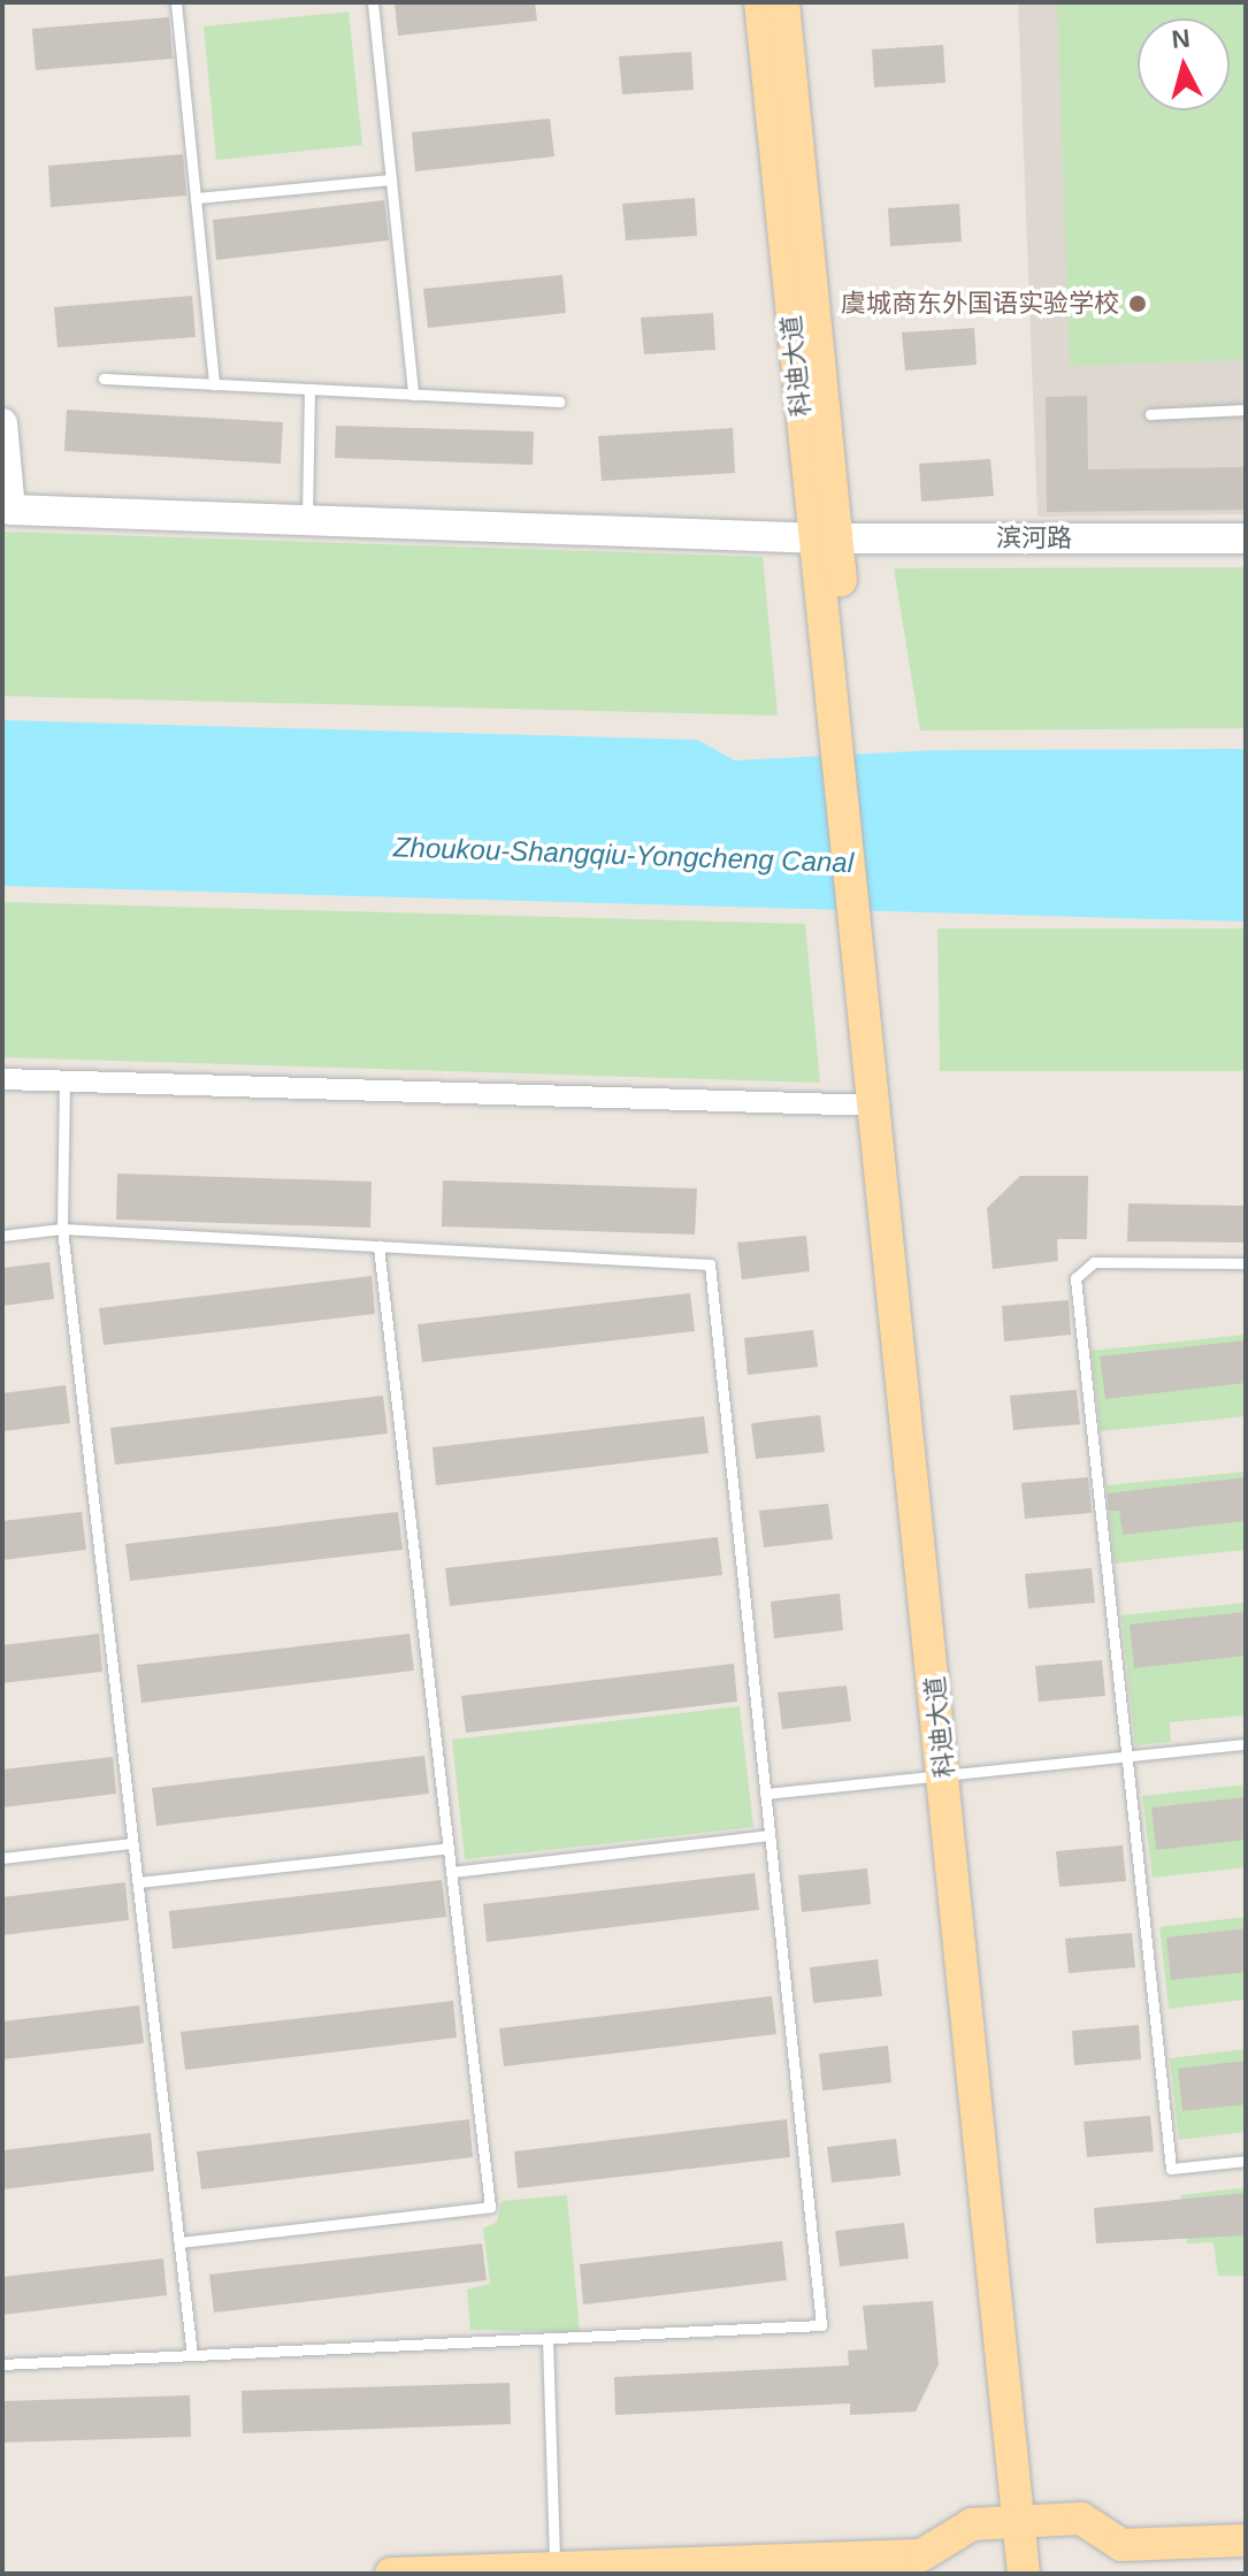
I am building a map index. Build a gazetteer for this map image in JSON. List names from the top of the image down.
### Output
{
  "streets": {
    "main road": ["科迪大道"],
    "street": ["滨河路"]
  },
  "crossings": [
    ["科迪大道", "滨河路"]
  ],
  "water": ["Zhoukou-Shangqiu-Yongcheng Canal"],
  "places": ["虞城商东外国语实验学校"],
  "north": "top"
}
